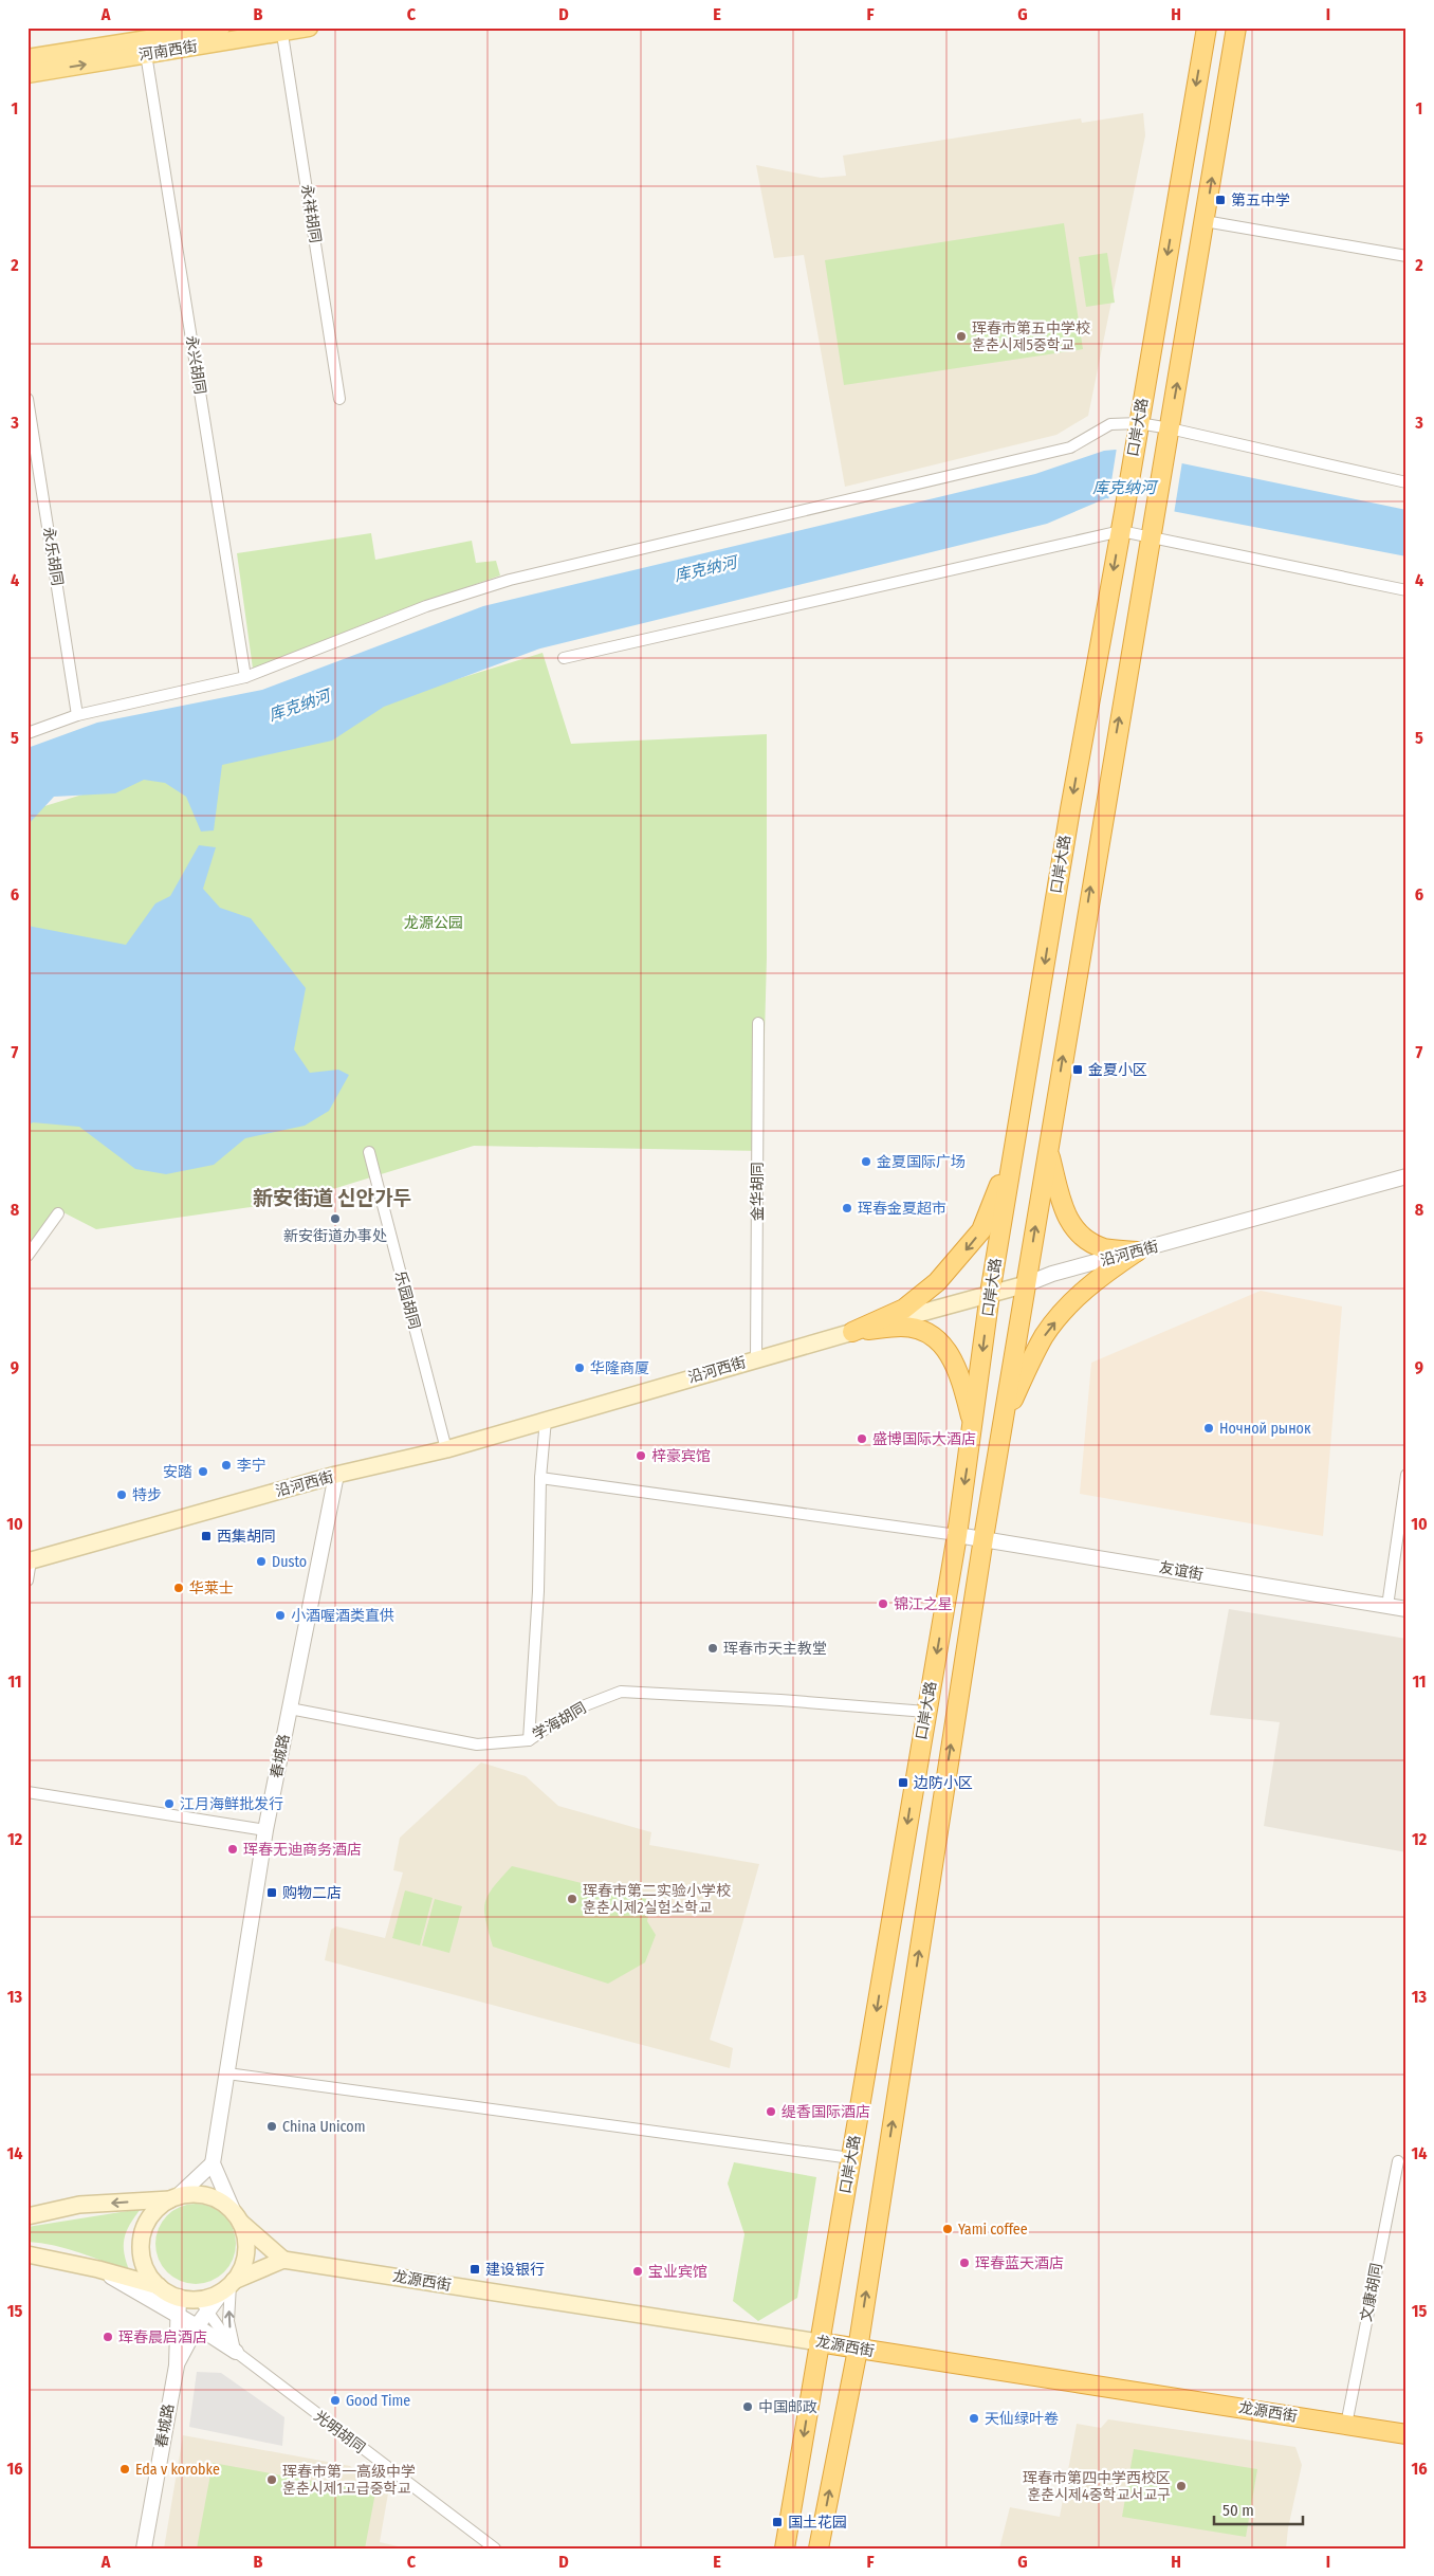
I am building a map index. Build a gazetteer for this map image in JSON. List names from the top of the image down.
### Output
{
  "streets": {
    "highway": ["口岸大路", "龙源西街"],
    "main road": ["河南西街", "沿河西街"],
    "street": [
      "永祥胡同",
      "永兴胡同",
      "永乐胡同",
      "金华胡同",
      "乐园胡同",
      "友谊街",
      "学海胡同",
      "春城路",
      "文康胡同",
      "光明胡同"
    ]
  },
  "crossings": [
    ["河南西街", "永祥胡同"],
    ["河南西街", "永兴胡同"],
    ["口岸大路", "沿河西街"],
    ["口岸大路", "友谊街"],
    ["口岸大路", "学海胡同"],
    ["口岸大路", "龙源西街"],
    ["金华胡同", "沿河西街"],
    ["沿河西街", "乐园胡同"],
    ["沿河西街", "春城路"],
    ["学海胡同", "春城路"],
    ["龙源西街", "文康胡同"]
  ],
  "districts": ["新安街道 신안가두"],
  "water": ["库克纳河"],
  "parks": ["龙源公园"],
  "places": {
    "transit": [
      "第五中学",
      "金夏小区",
      "西集胡同",
      "边防小区",
      "购物二店",
      "建设银行",
      "国土花园"
    ],
    "other": [
      "珲春市第五中学校 훈춘시제5중학교",
      "金夏国际广场",
      "珲春金夏超市",
      "新安街道办事处",
      "华隆商厦",
      "Ночной рынок",
      "盛博国际大酒店",
      "梓豪宾馆",
      "李宁",
      "安踏",
      "特步",
      "Dusto",
      "华莱士",
      "锦江之星",
      "小酒喔酒类直供",
      "珲春市天主教堂",
      "江月海鲜批发行",
      "珲春无迪商务酒店",
      "珲春市第二实验小学校 훈춘시제2실험소학교",
      "缇香国际酒店",
      "China Unicom",
      "Yami coffee",
      "珲春蓝天酒店",
      "宝业宾馆",
      "珲春晨启酒店",
      "Good Time",
      "中国邮政",
      "天仙绿叶卷",
      "Eda v korobke",
      "珲春市第一高级中学 훈춘시제1고급중학교",
      "珲春市第四中学西校区 훈춘시제4중학교서교구"
    ]
  },
  "scale_bar": "50 m",
  "grid": {
    "columns": [
      "A",
      "B",
      "C",
      "D",
      "E",
      "F",
      "G",
      "H",
      "I"
    ],
    "rows": [
      "1",
      "2",
      "3",
      "4",
      "5",
      "6",
      "7",
      "8",
      "9",
      "10",
      "11",
      "12",
      "13",
      "14",
      "15",
      "16"
    ]
  }
}
